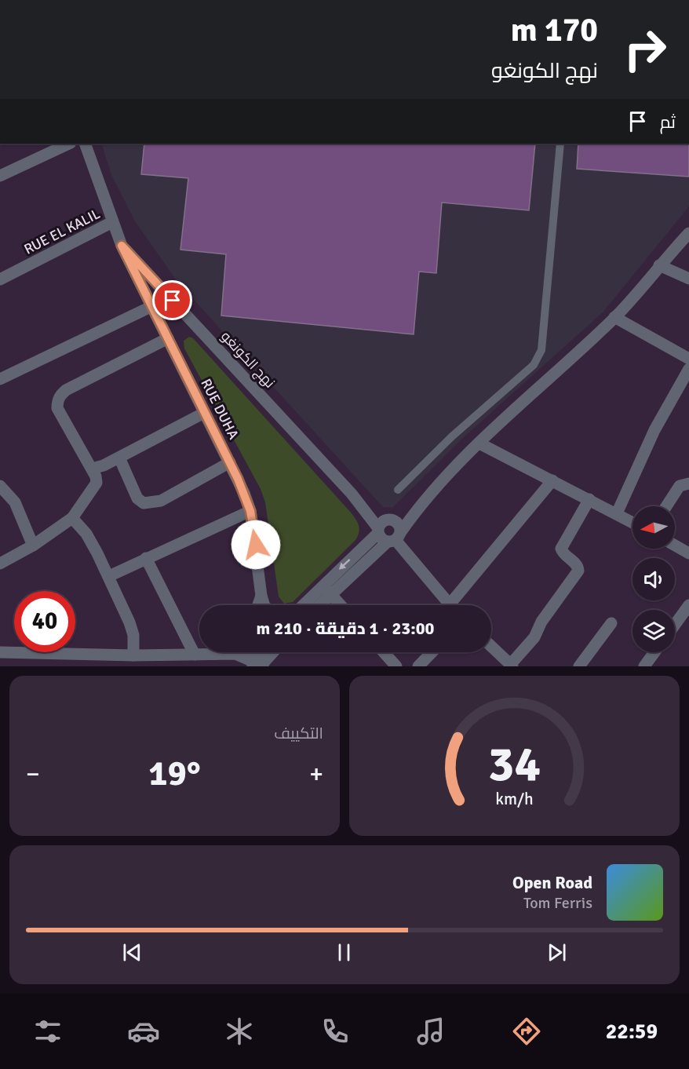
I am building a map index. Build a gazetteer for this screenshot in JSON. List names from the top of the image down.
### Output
{
  "streets": {
    "street": ["RUE EL KALIL", "نهج الكونغو", "RUE DUHA"]
  },
  "crossings": [
    ["RUE EL KALIL", "RUE DUHA"],
    ["نهج الكونغو", "RUE DUHA"]
  ],
  "north": "left",
  "page": {
    "turn": ["170 m", "نهج الكونغو"],
    "then": "ثم",
    "limit": "40",
    "trip": "23:00 · 1 دقيقة · 210 m",
    "tile": "التكييف",
    "heat": ["−", "19°", "+"],
    "song": ["Open Road", "Tom Ferris"],
    "tabs": "22:59",
    "gauge": ["34", "km/h"]
  }
}
